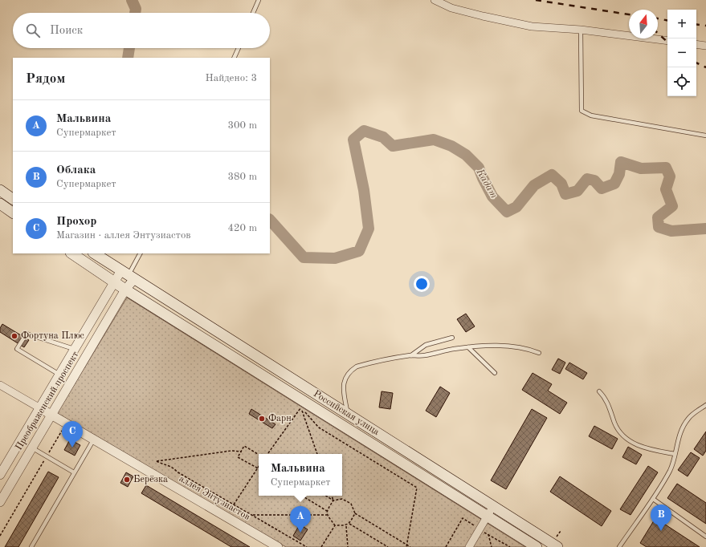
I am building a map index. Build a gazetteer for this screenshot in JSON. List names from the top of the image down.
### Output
{
  "streets": {
    "main road": ["Российская улица"],
    "street": ["Преображенский проспект", "аллея Энтузиастов"]
  },
  "crossings": [
    ["Преображенский проспект", "Российская улица"],
    ["Преображенский проспект", "аллея Энтузиастов"]
  ],
  "water": ["Кадат"],
  "places": ["Фортуна Плюс", "Фарн", "Берёзка"],
  "north": "top",
  "page": {
    "map_buttons": ["+", "−"],
    "search": "Поиск",
    "heading": ["Рядом", "Найдено: 3"],
    "list": [
      {
        "mark": "A",
        "name": "Мальвина",
        "note": "Супермаркет",
        "value": "300 m"
      },
      {
        "mark": "B",
        "name": "Облака",
        "note": "Супермаркет",
        "value": "380 m"
      },
      {
        "mark": "C",
        "name": "Прохор",
        "note": "Магазин · аллея Энтузиастов",
        "value": "420 m"
      }
    ],
    "pins": ["C", "B", "A"],
    "popup": ["Мальвина", "Супермаркет"]
  }
}
